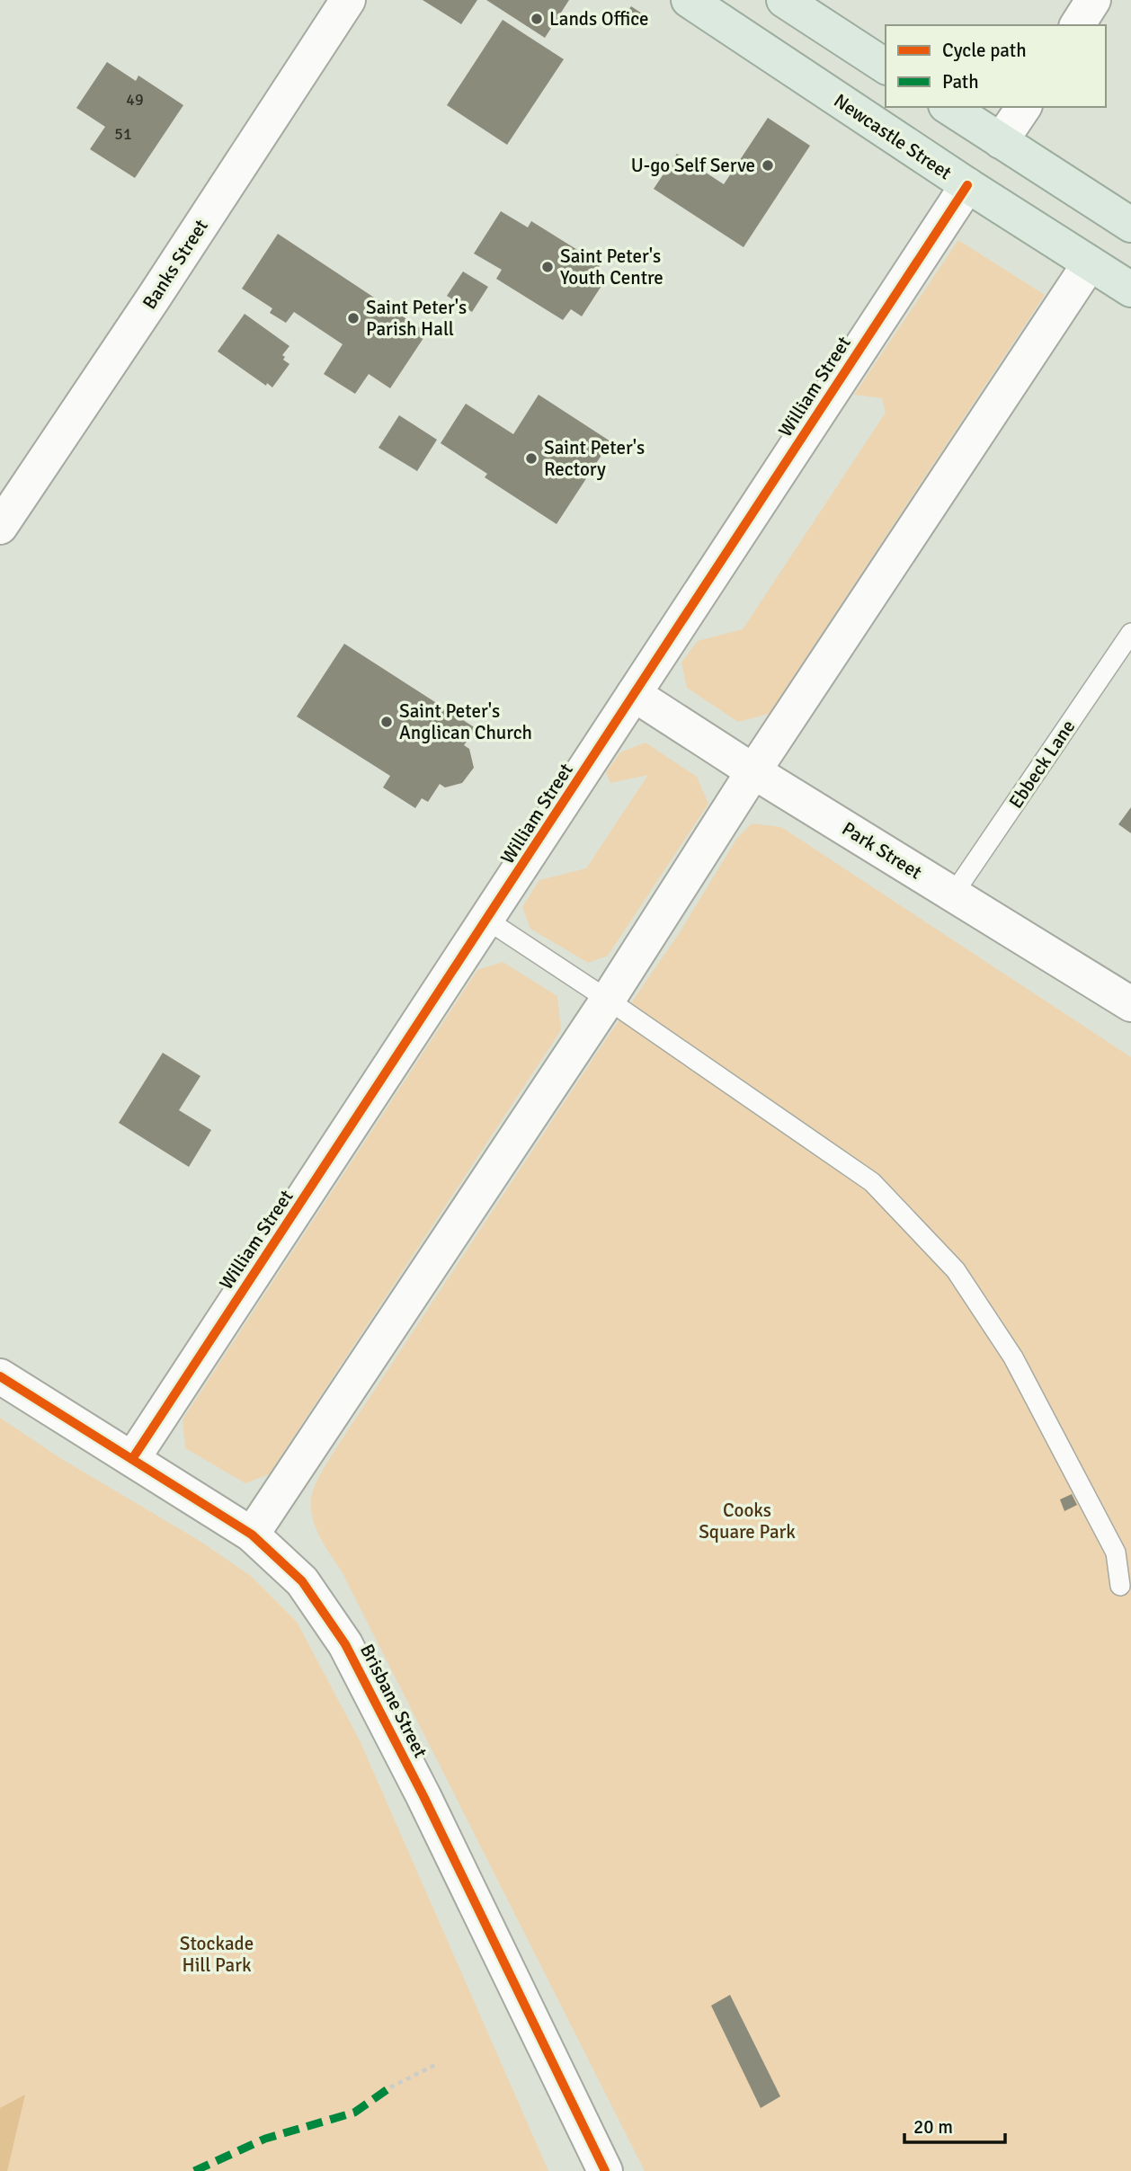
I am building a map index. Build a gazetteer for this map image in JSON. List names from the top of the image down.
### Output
{
  "streets": {
    "highway": ["Newcastle Street"],
    "street": [
      "Banks Street",
      "William Street",
      "Park Street",
      "Brisbane Street"
    ],
    "lane": ["Ebbeck Lane"]
  },
  "crossings": [
    ["Newcastle Street", "William Street"],
    ["William Street", "Park Street"],
    ["William Street", "Brisbane Street"],
    ["Ebbeck Lane", "Park Street"]
  ],
  "parks": ["Cooks Square Park", "Stockade Hill Park"],
  "places": [
    "Lands Office",
    "U-go Self Serve",
    "Saint Peter's Youth Centre",
    "Saint Peter's Parish Hall",
    "Saint Peter's Rectory",
    "Saint Peter's Anglican Church"
  ],
  "house_numbers": ["49", "51"],
  "legend": ["Cycle path", "Path"],
  "scale_bar": "20 m"
}
